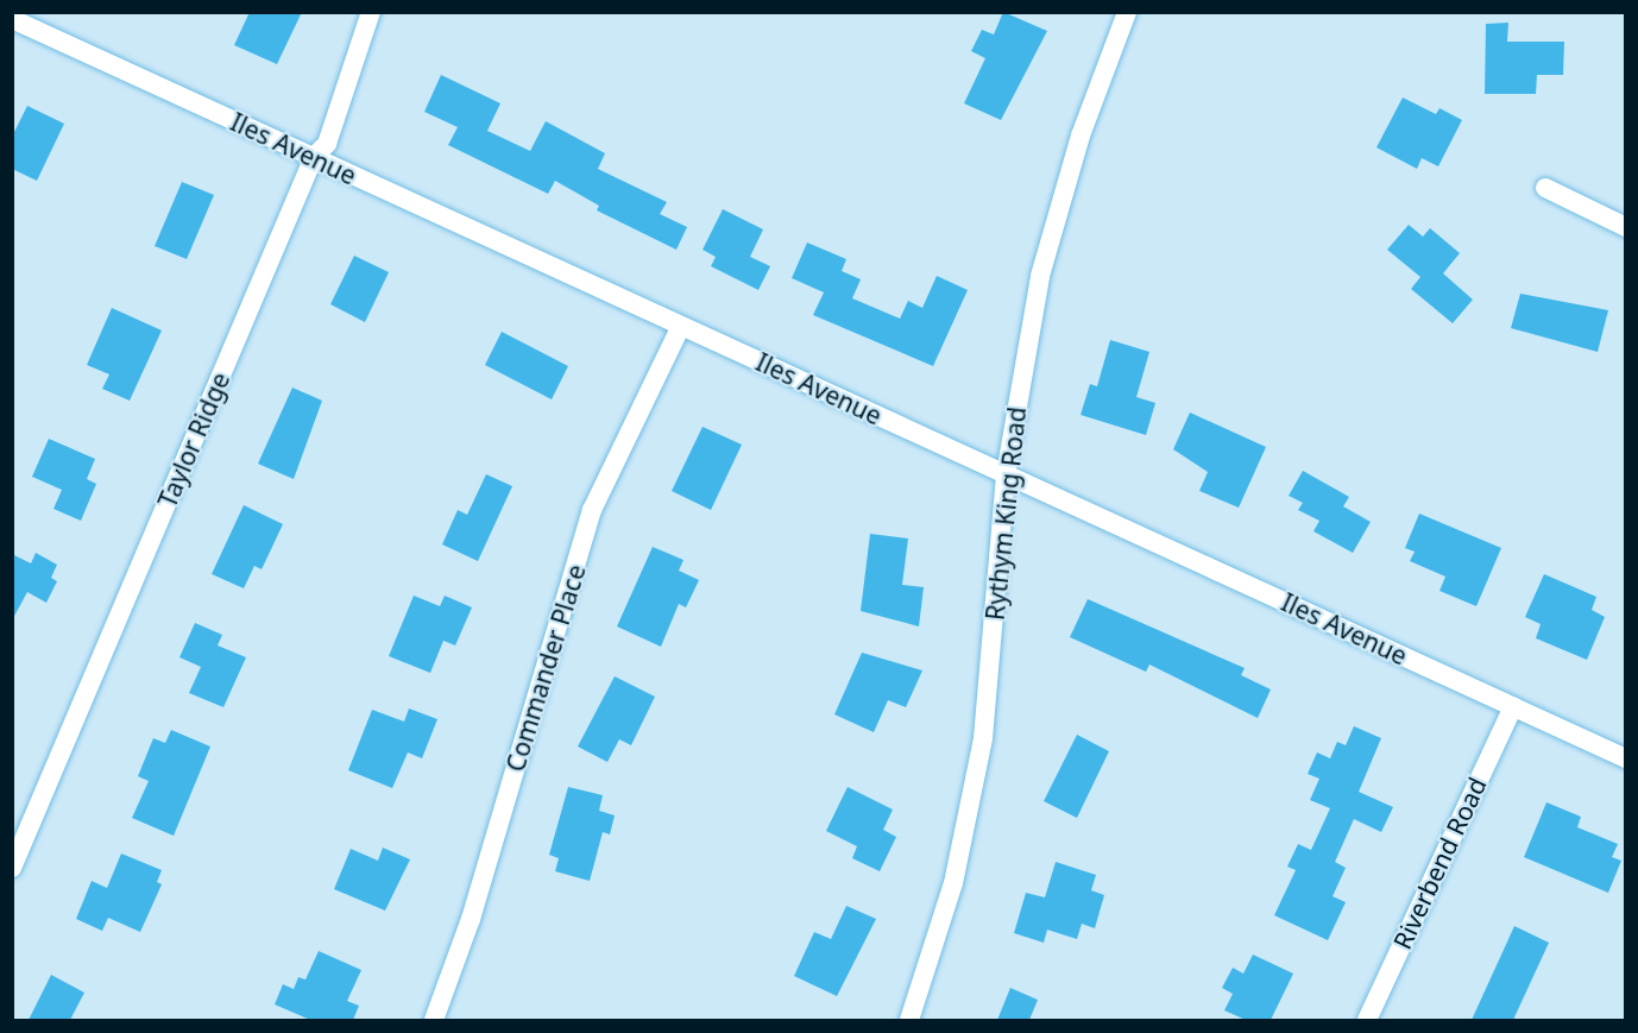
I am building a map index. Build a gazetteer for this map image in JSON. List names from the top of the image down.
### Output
{
  "streets": {
    "street": [
      "Iles Avenue",
      "Taylor Ridge",
      "Rythym King Road",
      "Commander Place",
      "Riverbend Road"
    ]
  },
  "crossings": [
    ["Iles Avenue", "Taylor Ridge"],
    ["Iles Avenue", "Rythym King Road"],
    ["Iles Avenue", "Commander Place"],
    ["Iles Avenue", "Riverbend Road"]
  ]
}
